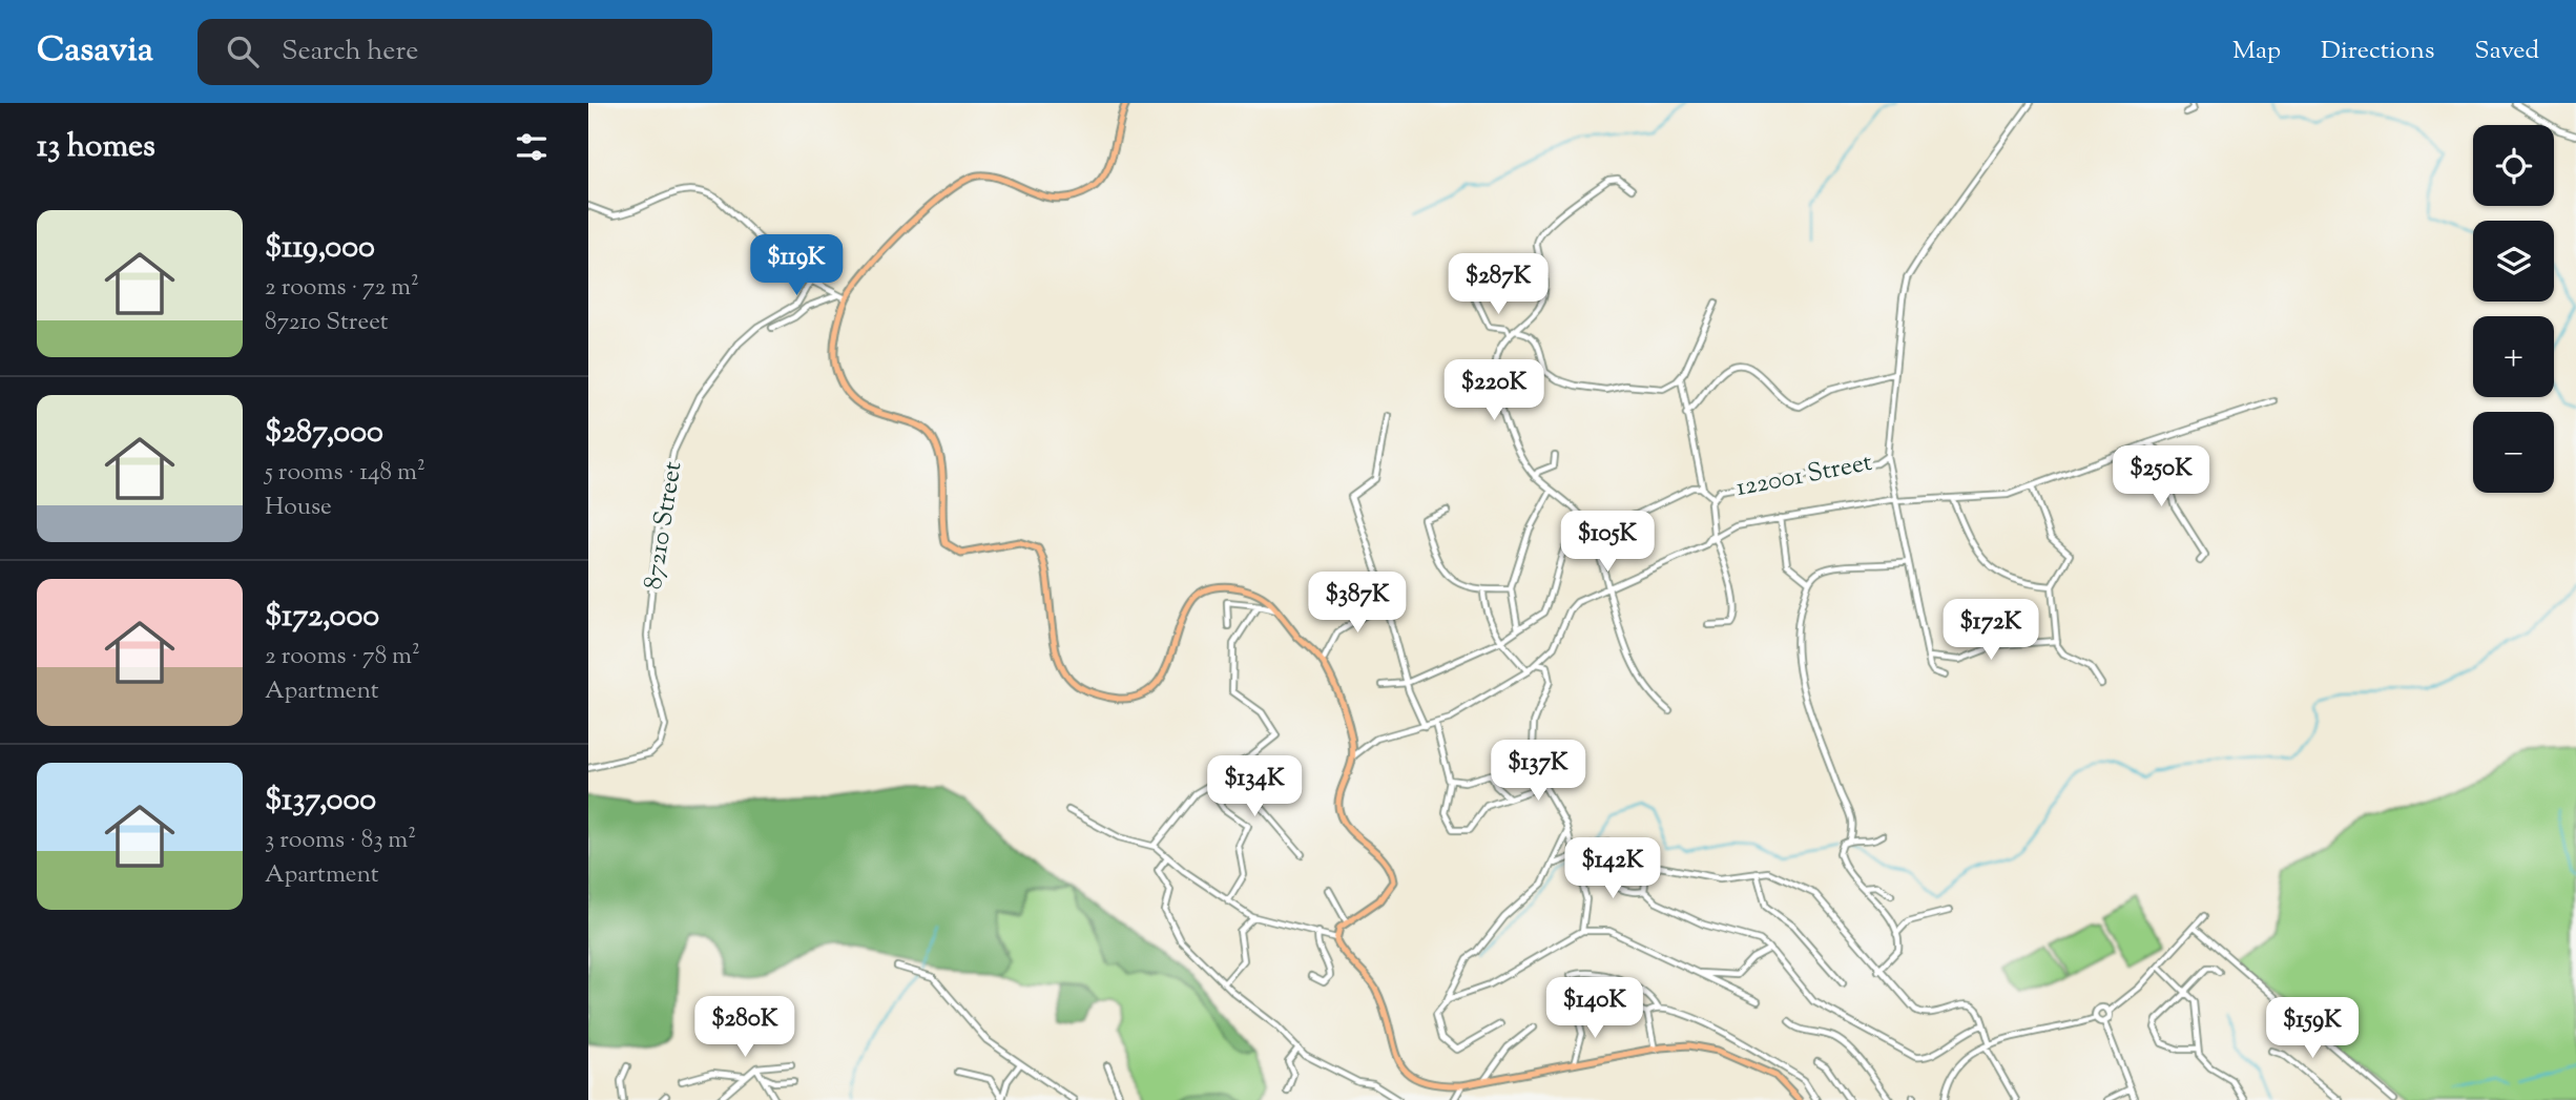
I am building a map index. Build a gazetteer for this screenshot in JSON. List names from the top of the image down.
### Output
{
  "streets": {
    "street": ["122001 Street", "87210 Street"]
  },
  "page": {
    "header": "Casavia",
    "search": "Search here",
    "nav": ["Map", "Directions", "Saved"],
    "heading": "13 homes",
    "map_buttons": ["+", "−"],
    "list": [
      {
        "name": "$119,000",
        "note": "2 rooms · 72 m² · 87210 Street"
      },
      {
        "name": "$287,000",
        "note": "5 rooms · 148 m² · House"
      },
      {
        "name": "$172,000",
        "note": "2 rooms · 78 m² · Apartment"
      },
      {
        "name": "$137,000",
        "note": "3 rooms · 83 m² · Apartment"
      }
    ],
    "price": [
      "$119K",
      "$287K",
      "$220K",
      "$250K",
      "$105K",
      "$387K",
      "$172K",
      "$137K",
      "$134K",
      "$142K",
      "$140K",
      "$280K",
      "$159K"
    ]
  }
}
